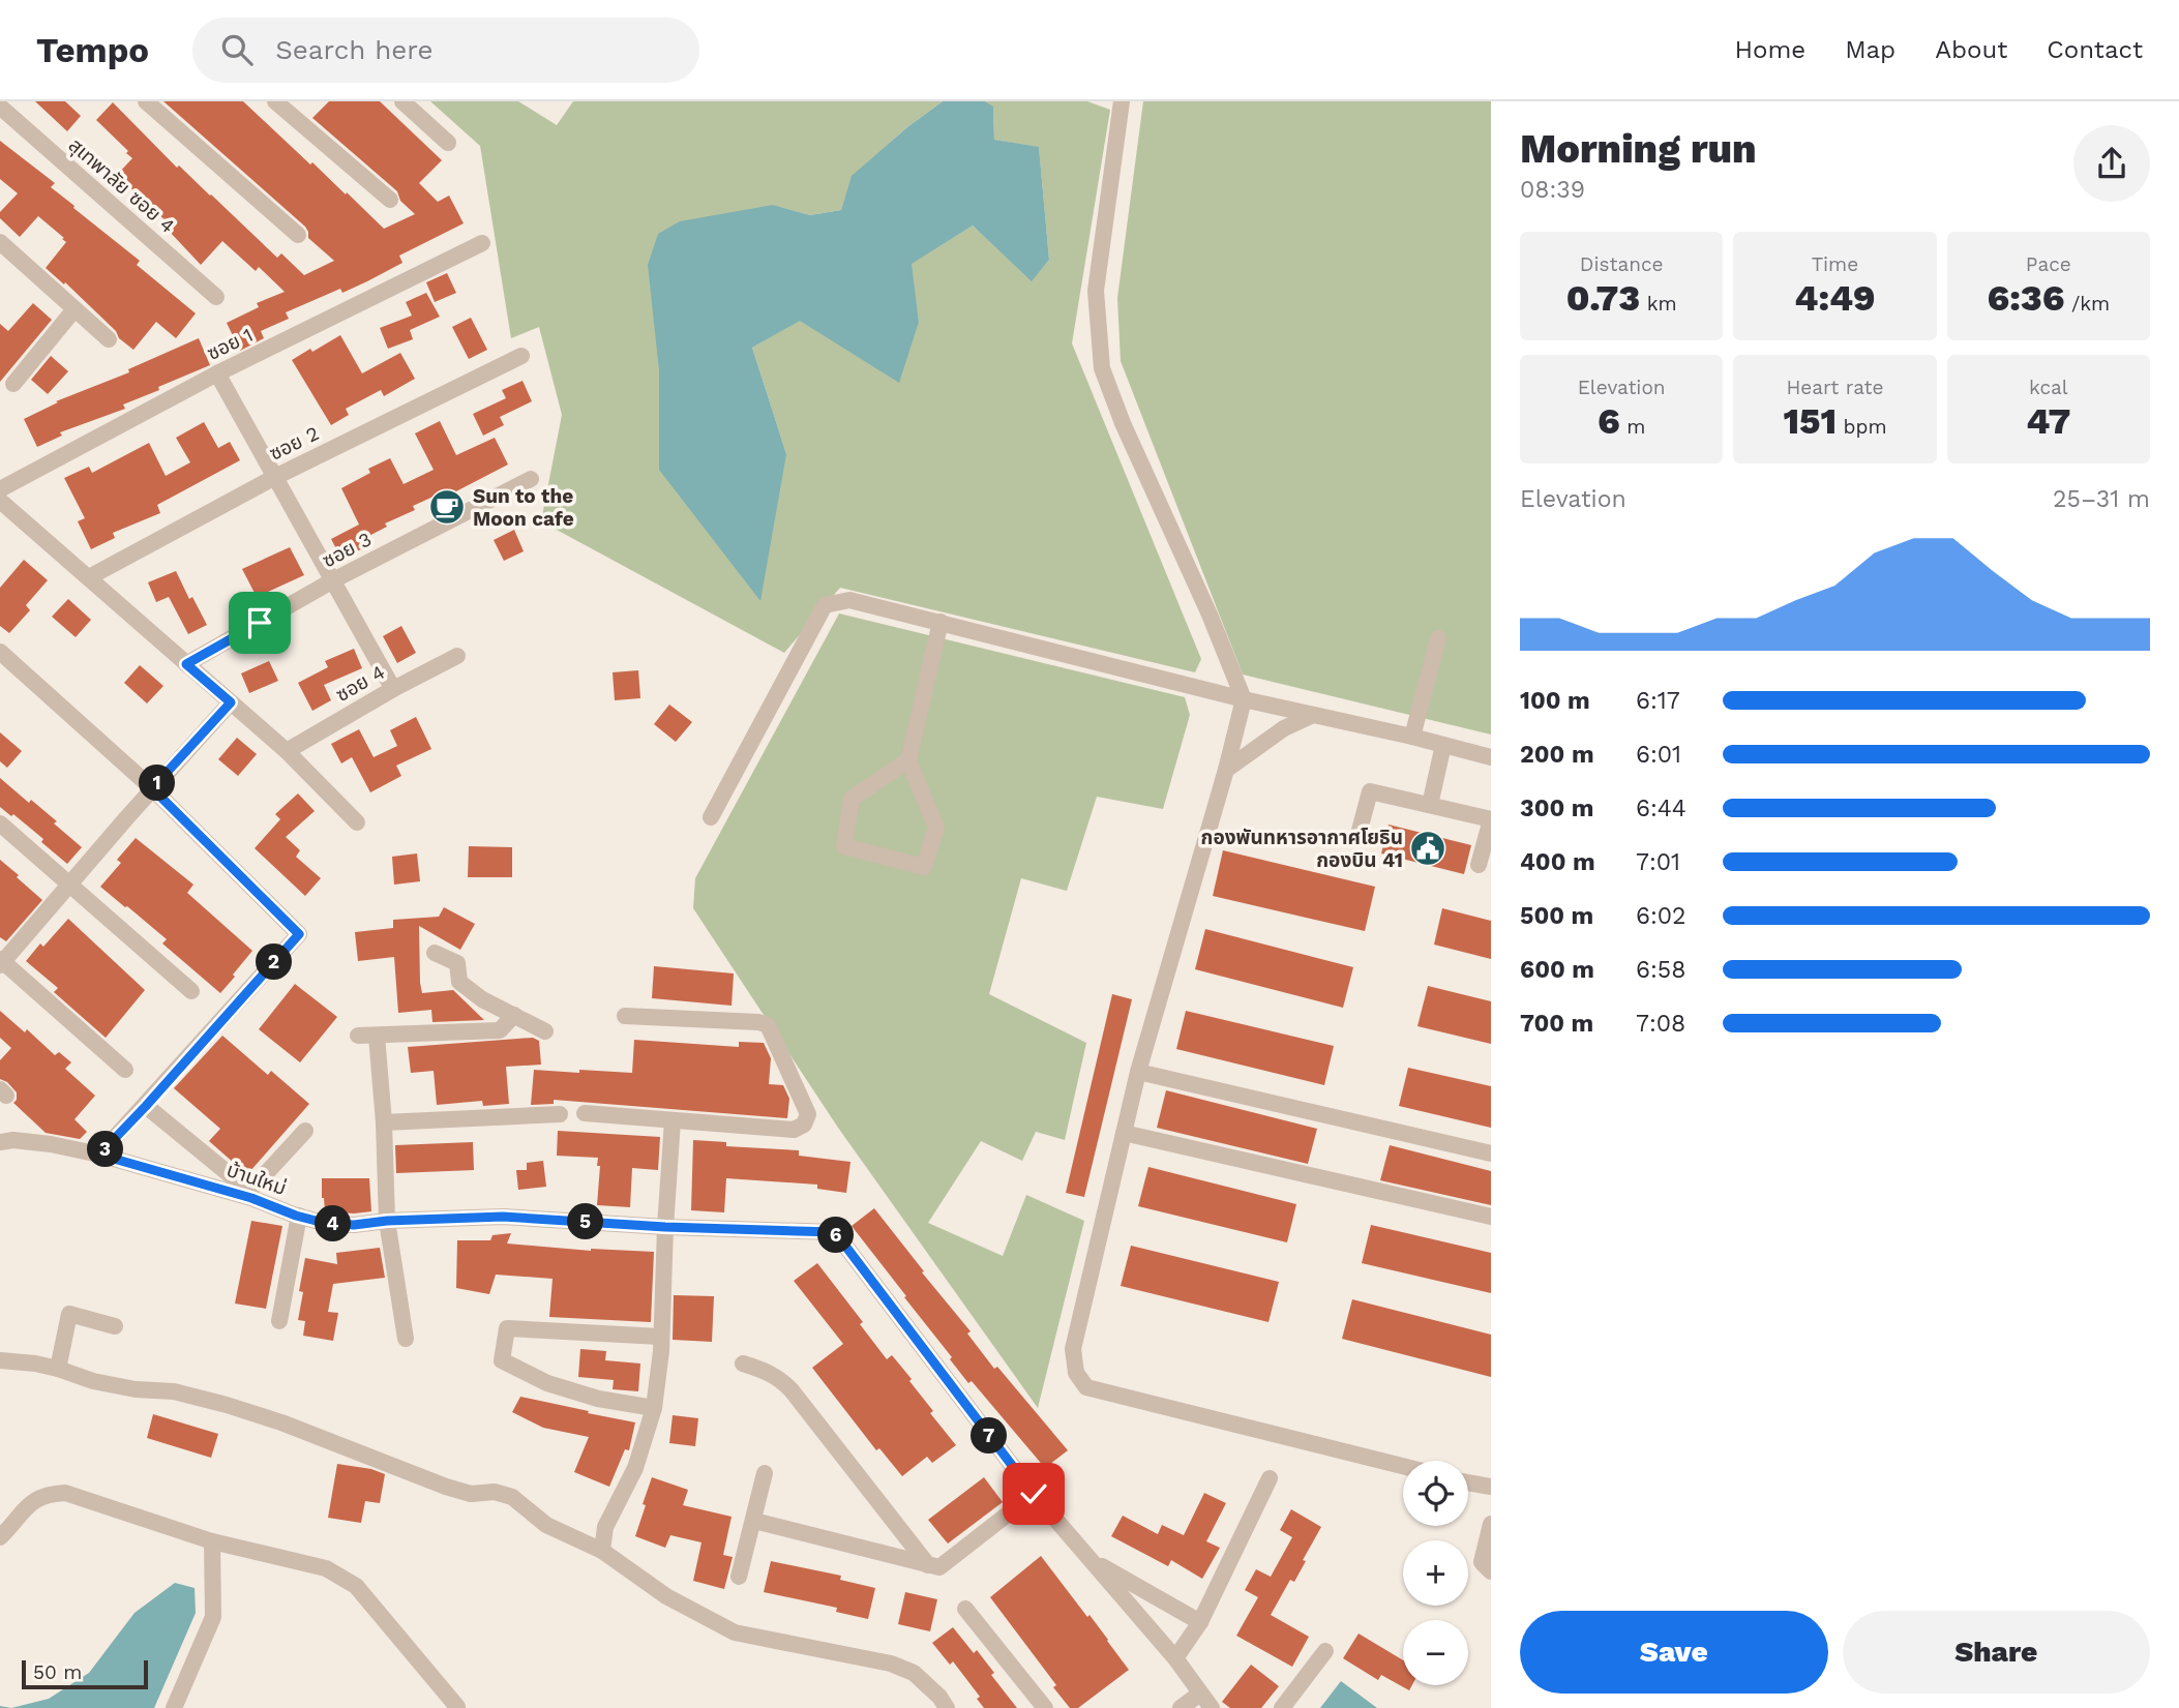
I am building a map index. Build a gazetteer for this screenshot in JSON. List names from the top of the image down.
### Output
{
  "streets": {
    "street": [
      "สุเทพาลัย ซอย 4",
      "ซอย 1",
      "ซอย 2",
      "ซอย 3",
      "ซอย 4",
      "บ้านใหม่"
    ]
  },
  "places": {
    "cafe": ["Sun to the Moon cafe"],
    "public building": ["กองพันทหารอากาศโยธิน กองบิน 41"]
  },
  "scale_bar": "50 m",
  "page": {
    "header": "Tempo",
    "search": "Search here",
    "nav": [
      "Home",
      "Map",
      "About",
      "Contact"
    ],
    "heading": ["Morning run", "08:39"],
    "stats": [
      ["Distance", "0.73 km"],
      ["Time", "4:49"],
      ["Pace", "6:36 /km"],
      ["Elevation", "6 m"],
      ["Heart rate", "151 bpm"],
      ["kcal", "47"]
    ],
    "chart": ["Elevation", "25–31 m"],
    "list": [
      {
        "name": "100 m",
        "note": "6:17"
      },
      {
        "name": "200 m",
        "note": "6:01"
      },
      {
        "name": "300 m",
        "note": "6:44"
      },
      {
        "name": "400 m",
        "note": "7:01"
      },
      {
        "name": "500 m",
        "note": "6:02"
      },
      {
        "name": "600 m",
        "note": "6:58"
      },
      {
        "name": "700 m",
        "note": "7:08"
      }
    ],
    "pins": [
      "1",
      "2",
      "3",
      "5",
      "4",
      "6",
      "7"
    ],
    "map_buttons": ["+", "−"],
    "buttons": ["Save", "Share"],
    "scale": "50 m"
  }
}
